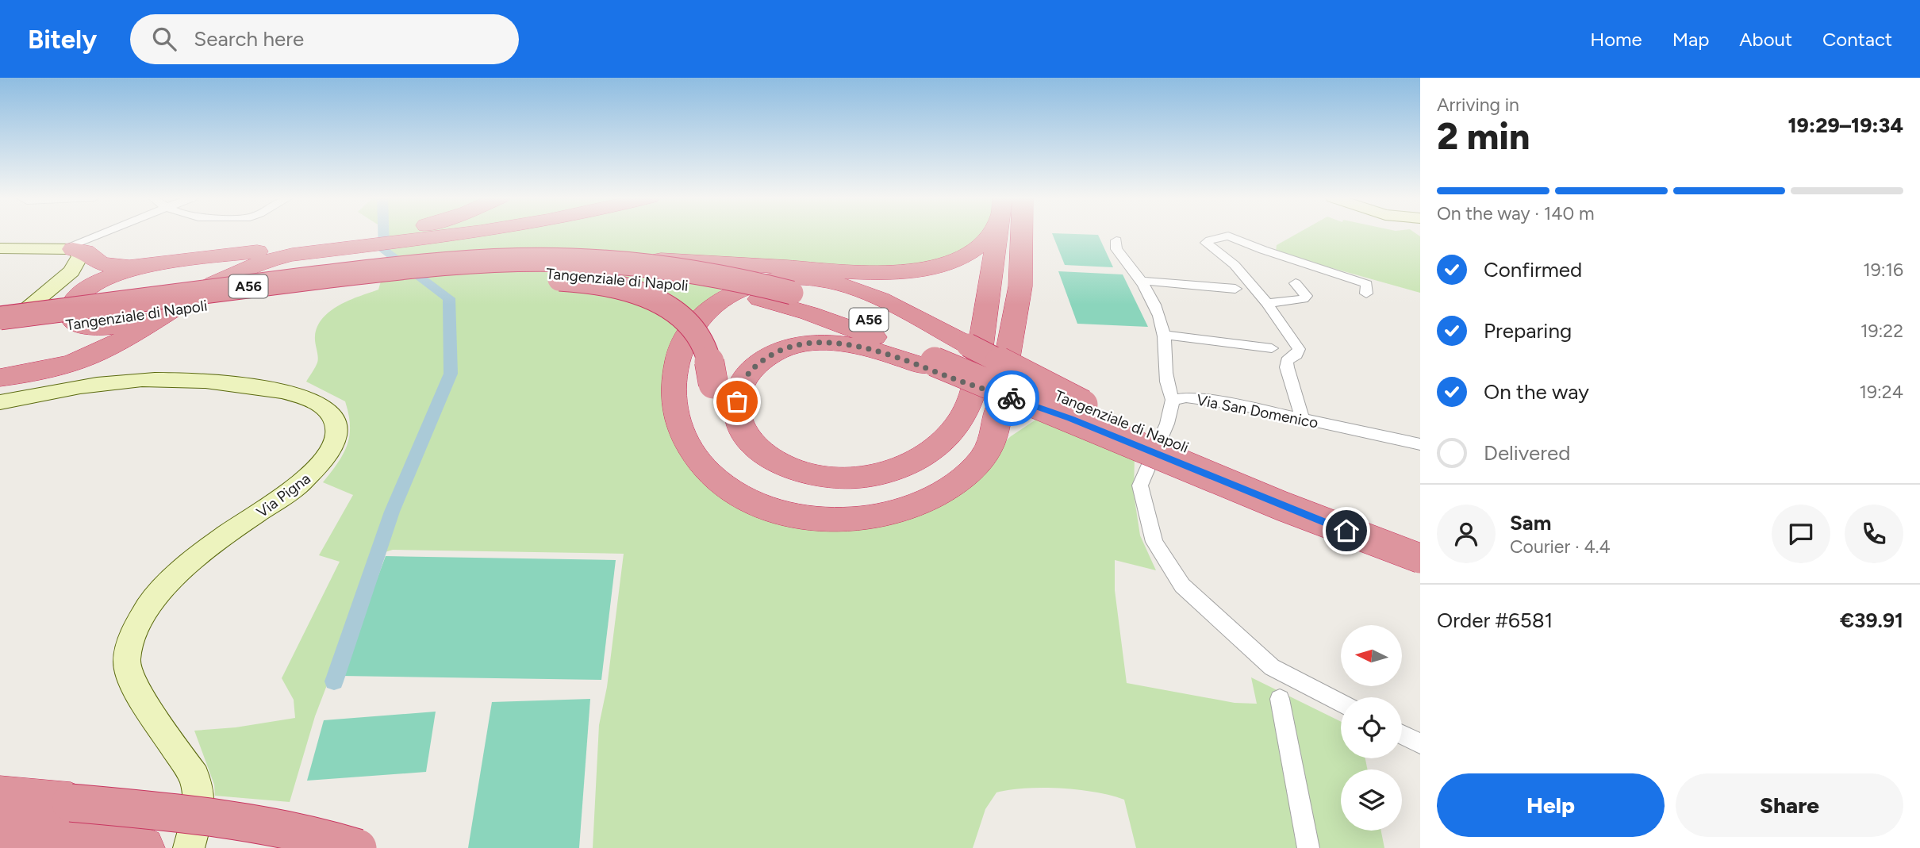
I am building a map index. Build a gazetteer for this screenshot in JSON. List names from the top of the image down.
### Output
{
  "streets": {
    "highway": ["Tangenziale di Napoli", "A56"],
    "main road": ["Via Pigna"],
    "street": ["Via San Domenico"]
  },
  "north": "left",
  "page": {
    "header": "Bitely",
    "search": "Search here",
    "nav": [
      "Home",
      "Map",
      "About",
      "Contact"
    ],
    "heading": ["2 min", "Arriving in", "19:29–19:34"],
    "panel": [
      "Sam",
      "Courier · 4.4",
      "Order #6581",
      "€39.91"
    ],
    "bar": "On the way · 140 m",
    "list": [
      ["Confirmed", "19:16"],
      ["Preparing", "19:22"],
      ["On the way", "19:24"],
      "Delivered"
    ],
    "buttons": ["Help", "Share"]
  }
}
